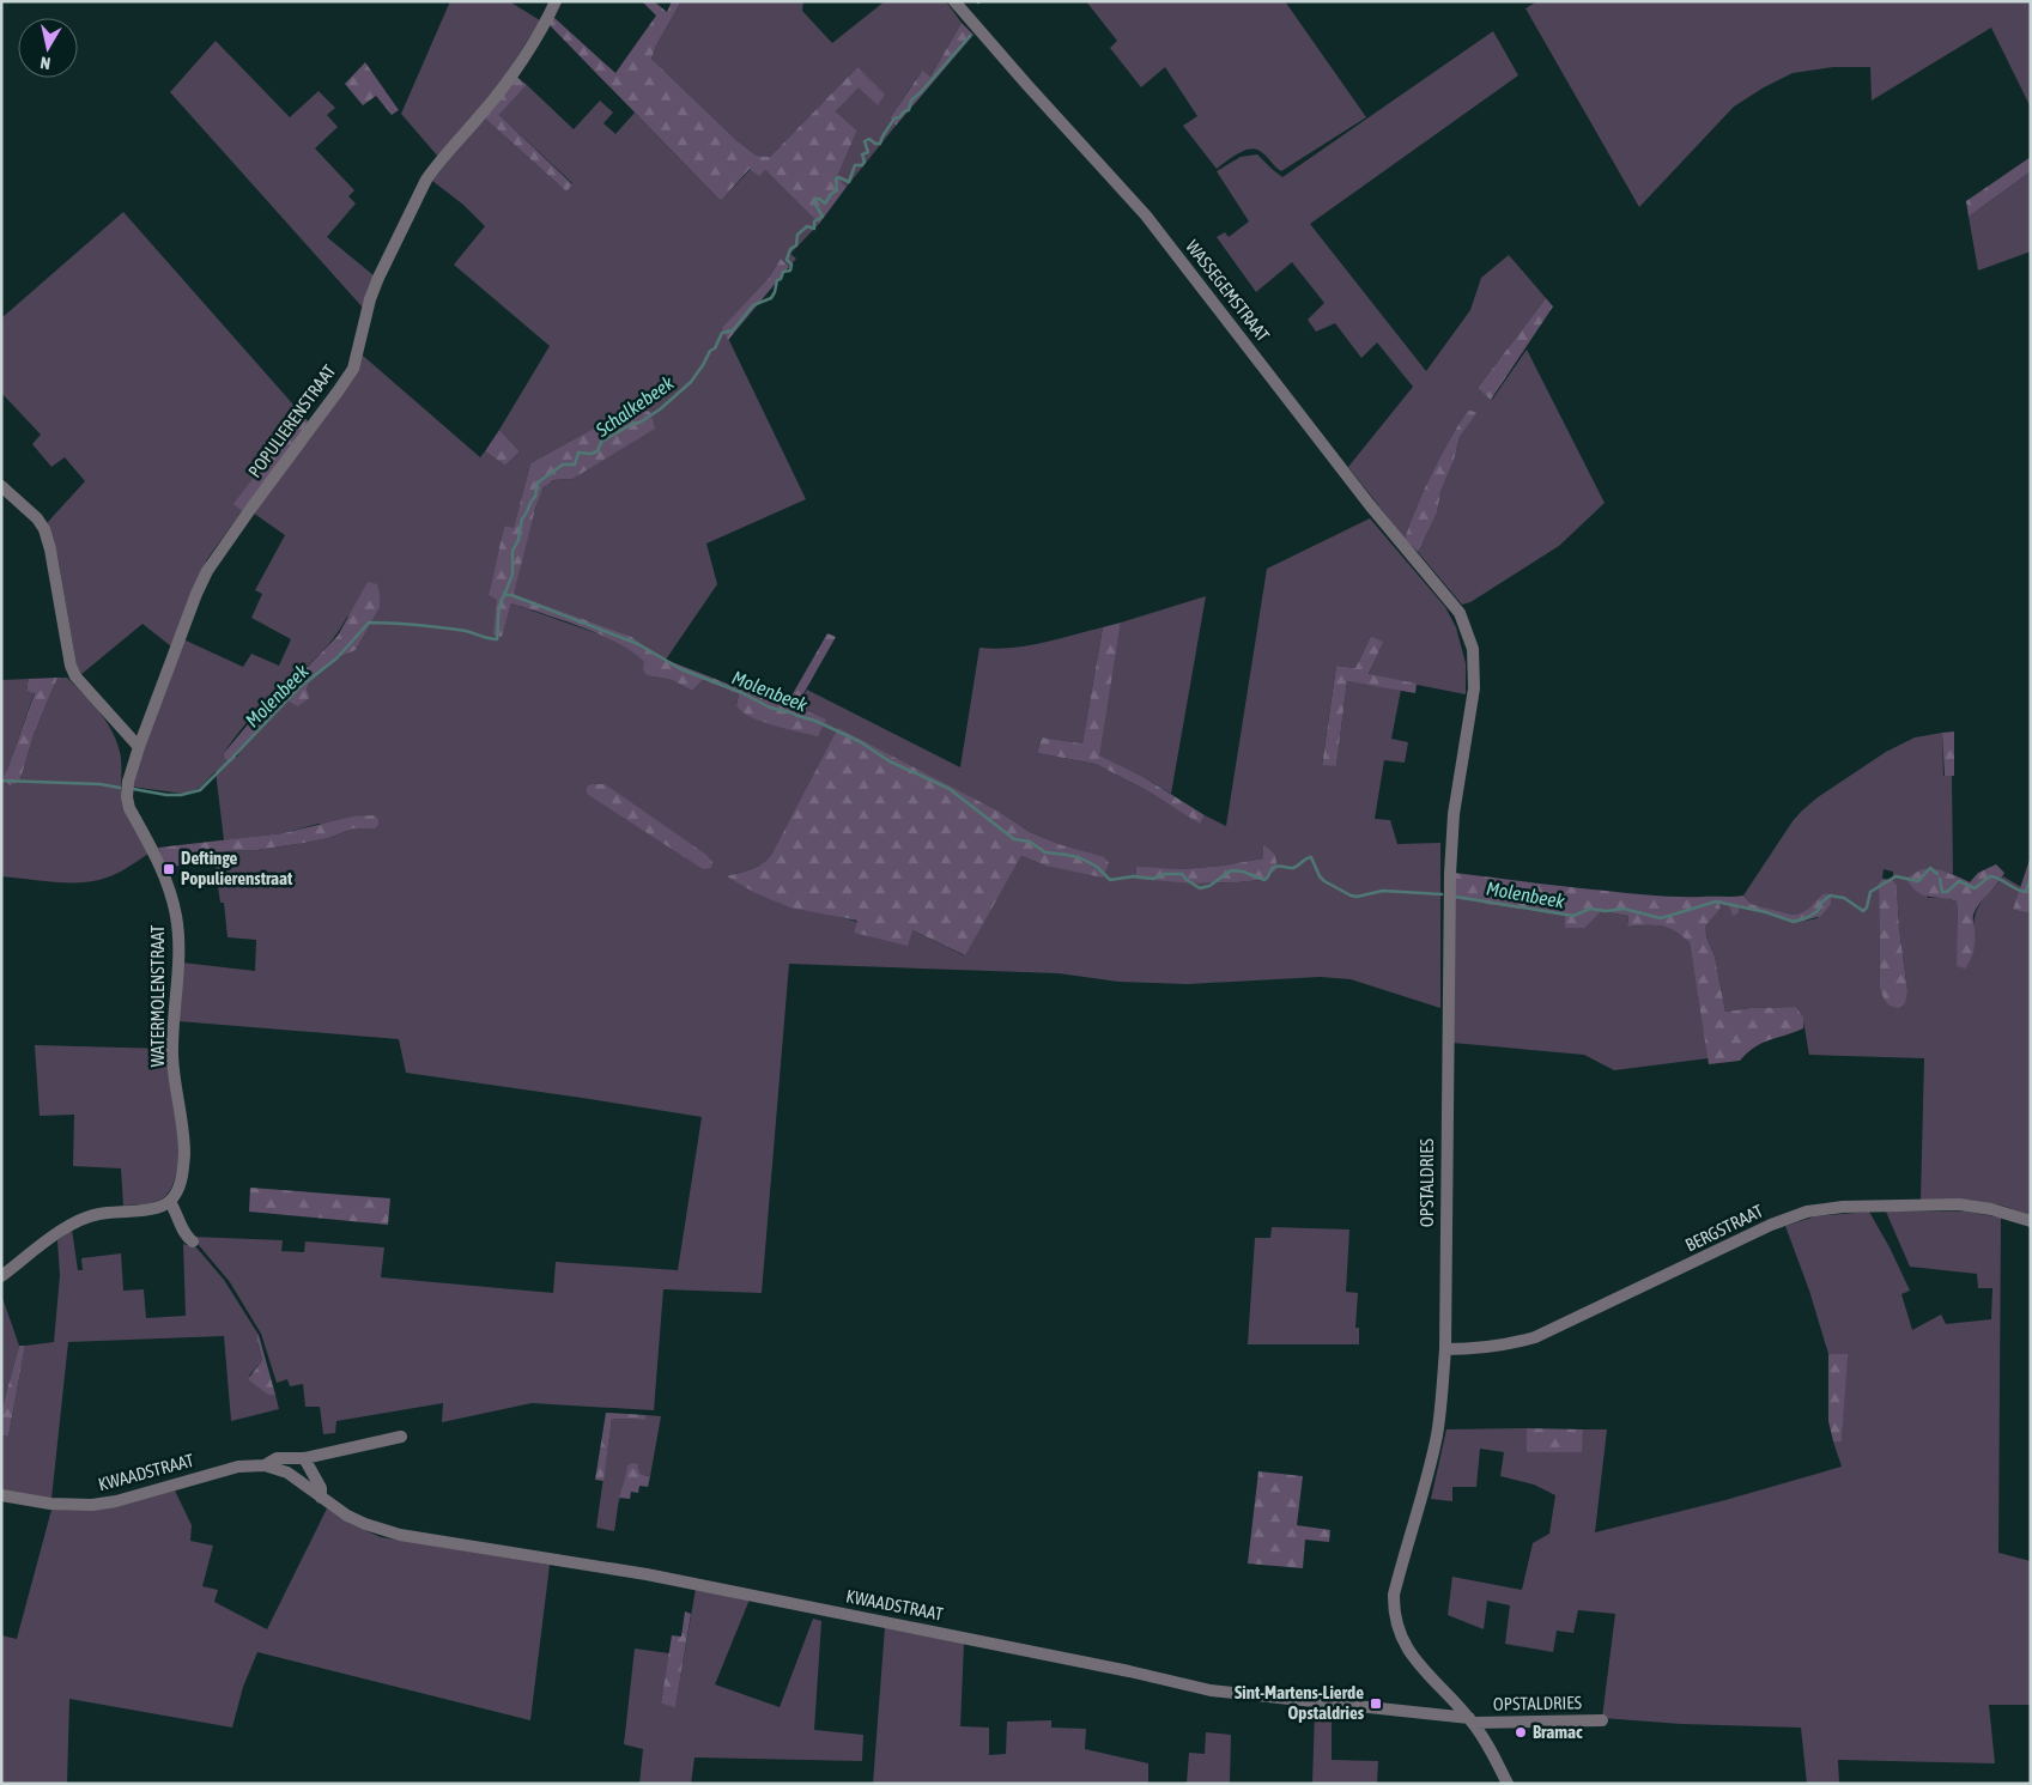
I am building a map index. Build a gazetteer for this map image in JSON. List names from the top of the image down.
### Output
{
  "streets": {
    "street": [
      "WASSEGEMSTRAAT",
      "POPULIERENSTRAAT",
      "WATERMOLENSTRAAT",
      "OPSTALDRIES",
      "BERGSTRAAT",
      "KWAADSTRAAT"
    ]
  },
  "crossings": [
    ["WASSEGEMSTRAAT", "OPSTALDRIES"],
    ["POPULIERENSTRAAT", "WATERMOLENSTRAAT"],
    ["OPSTALDRIES", "BERGSTRAAT"],
    ["OPSTALDRIES", "KWAADSTRAAT"]
  ],
  "water": ["Schalkebeek", "Molenbeek"],
  "places": {
    "transit": ["Deftinge Populierenstraat", "Sint-Martens-Lierde Opstaldries"],
    "other": ["Bramac"]
  },
  "north": "bottom"
}
